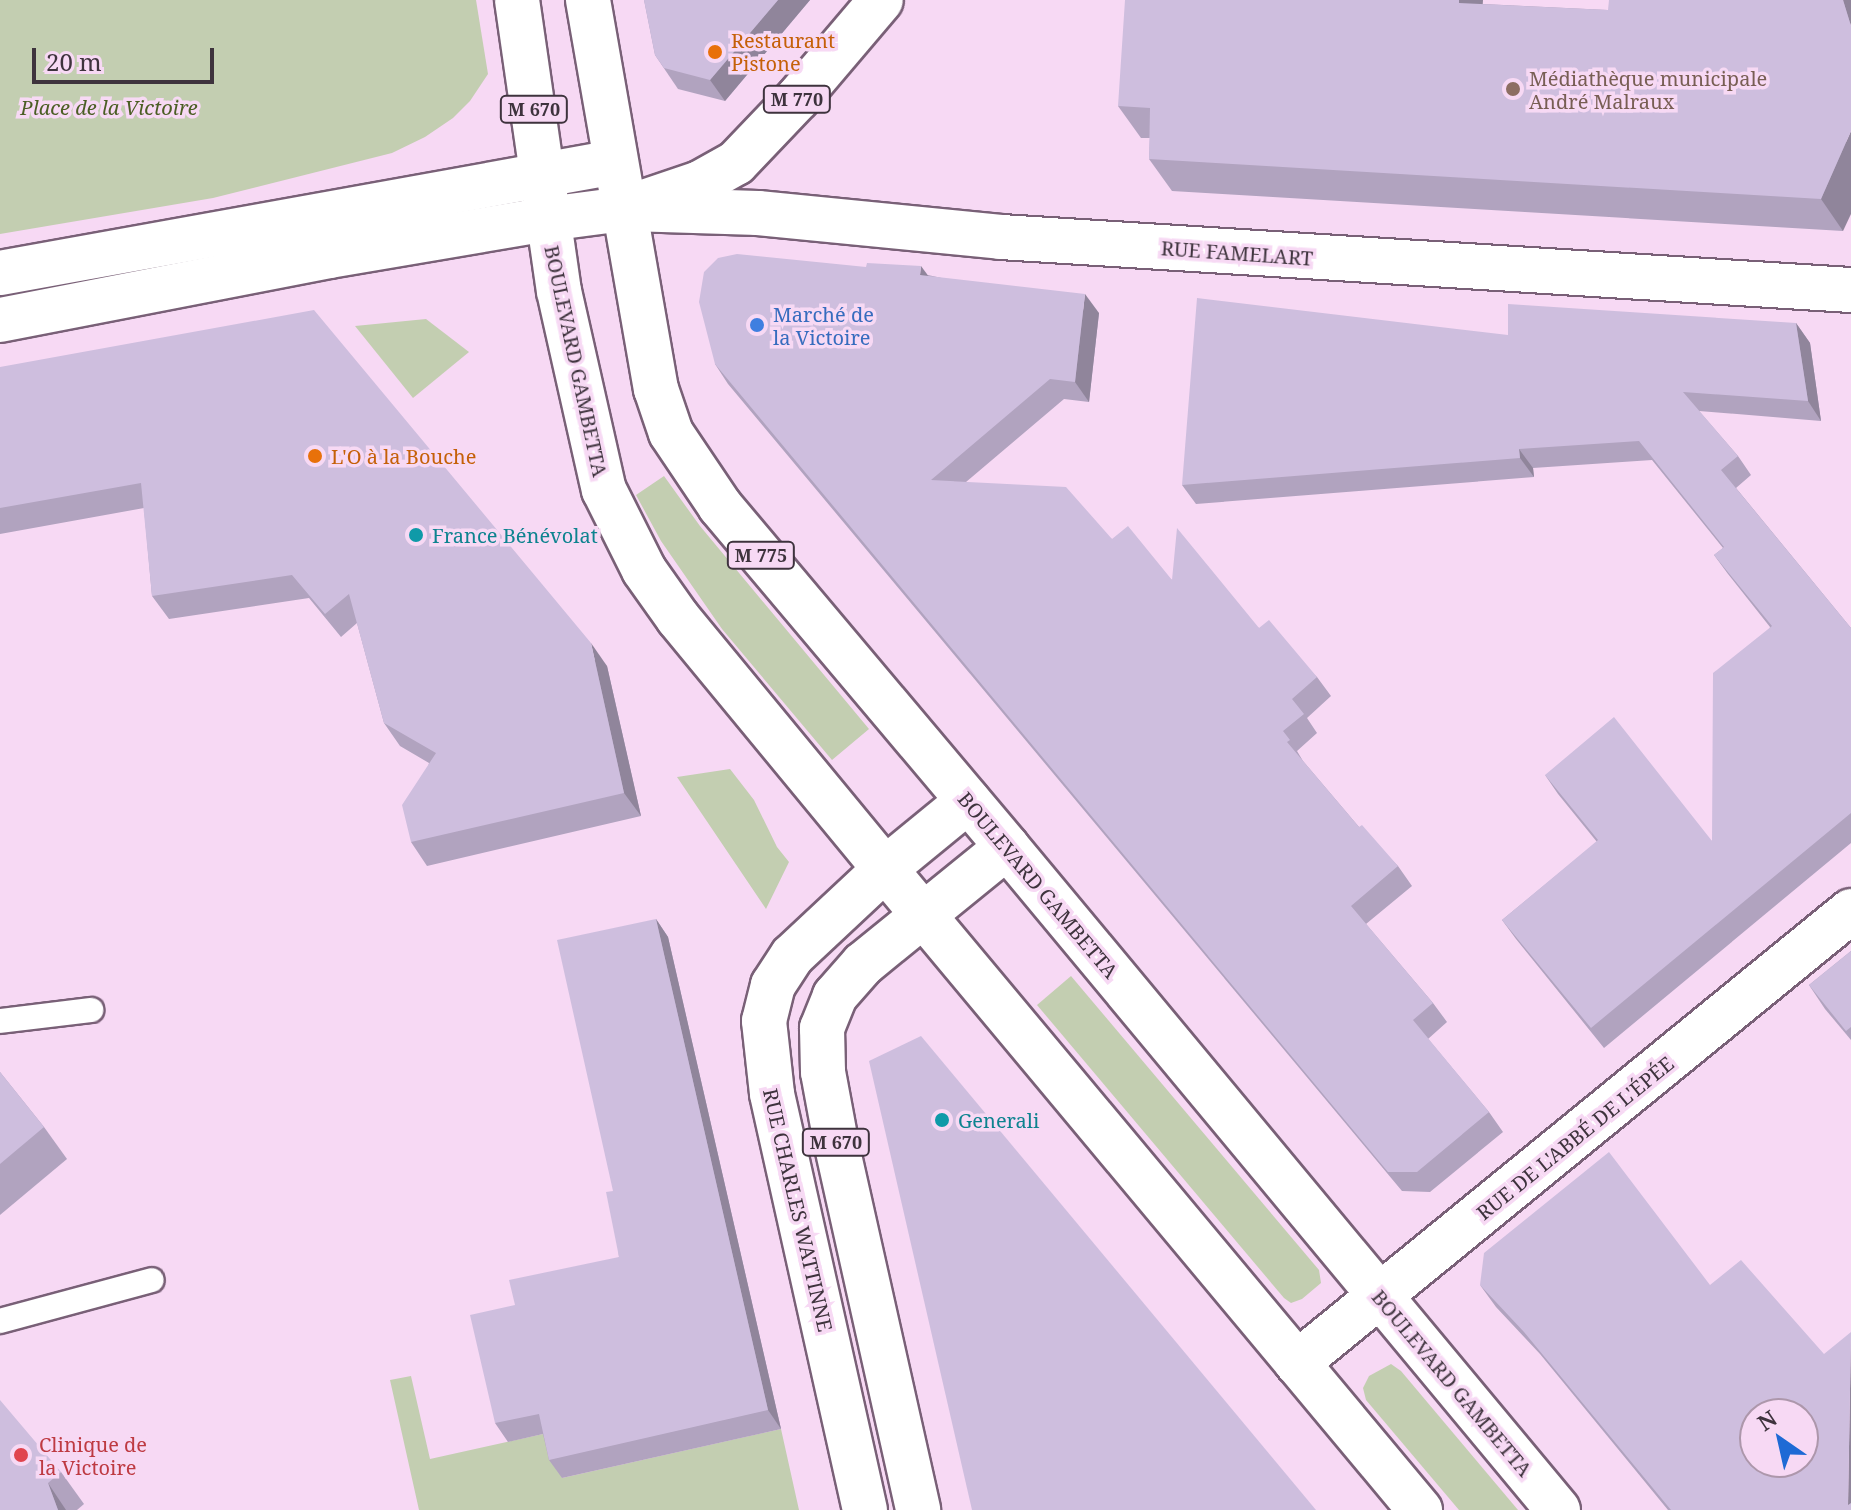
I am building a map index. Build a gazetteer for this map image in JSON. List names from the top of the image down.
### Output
{
  "streets": {
    "main road": [
      "M 770",
      "M 670",
      "RUE FAMELART",
      "BOULEVARD GAMBETTA",
      "M 775",
      "RUE DE L'ABBÉ DE L'ÉPÉE",
      "RUE CHARLES WATTINNE"
    ]
  },
  "crossings": [
    ["M 770", "M 670"],
    ["M 770", "RUE FAMELART"],
    ["M 770", "BOULEVARD GAMBETTA"],
    ["M 670", "BOULEVARD GAMBETTA"],
    ["RUE FAMELART", "BOULEVARD GAMBETTA"],
    ["BOULEVARD GAMBETTA", "RUE DE L'ABBÉ DE L'ÉPÉE"],
    ["BOULEVARD GAMBETTA", "RUE CHARLES WATTINNE"]
  ],
  "parks": ["Place de la Victoire"],
  "places": [
    "Restaurant Pistone",
    "Médiathèque municipale André Malraux",
    "Marché de la Victoire",
    "L'O à la Bouche",
    "France Bénévolat",
    "Generali",
    "Clinique de la Victoire"
  ],
  "scale_bar": "20 m",
  "north": "top left"
}
